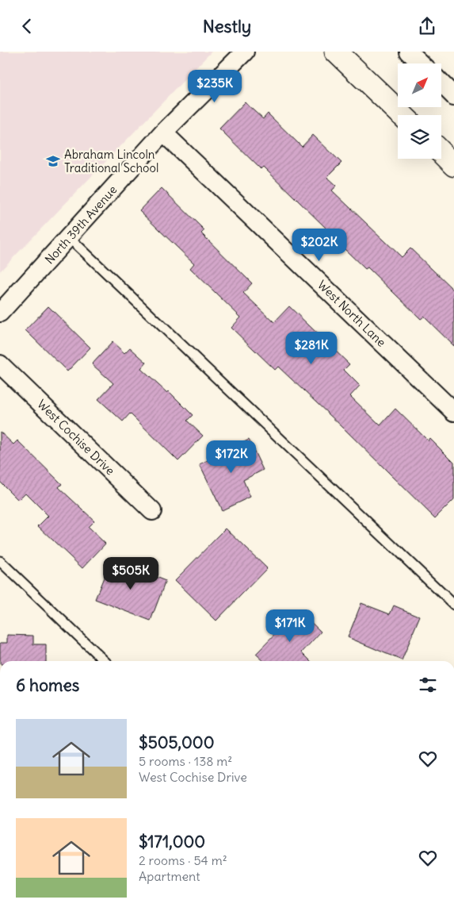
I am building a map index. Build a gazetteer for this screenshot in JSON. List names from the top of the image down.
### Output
{
  "streets": {
    "street": ["North 39th Avenue", "West North Lane", "West Cochise Drive"]
  },
  "crossings": [
    ["North 39th Avenue", "West North Lane"]
  ],
  "places": {
    "school or university": ["Abraham Lincoln Traditional School"]
  },
  "north": "top right",
  "page": {
    "header": "Nestly",
    "price": [
      "$235K",
      "$202K",
      "$281K",
      "$172K",
      "$505K",
      "$171K"
    ],
    "heading": "6 homes",
    "list": [
      {
        "name": "$505,000",
        "note": "5 rooms · 138 m² · West Cochise Drive"
      },
      {
        "name": "$171,000",
        "note": "2 rooms · 54 m² · Apartment"
      }
    ]
  }
}
